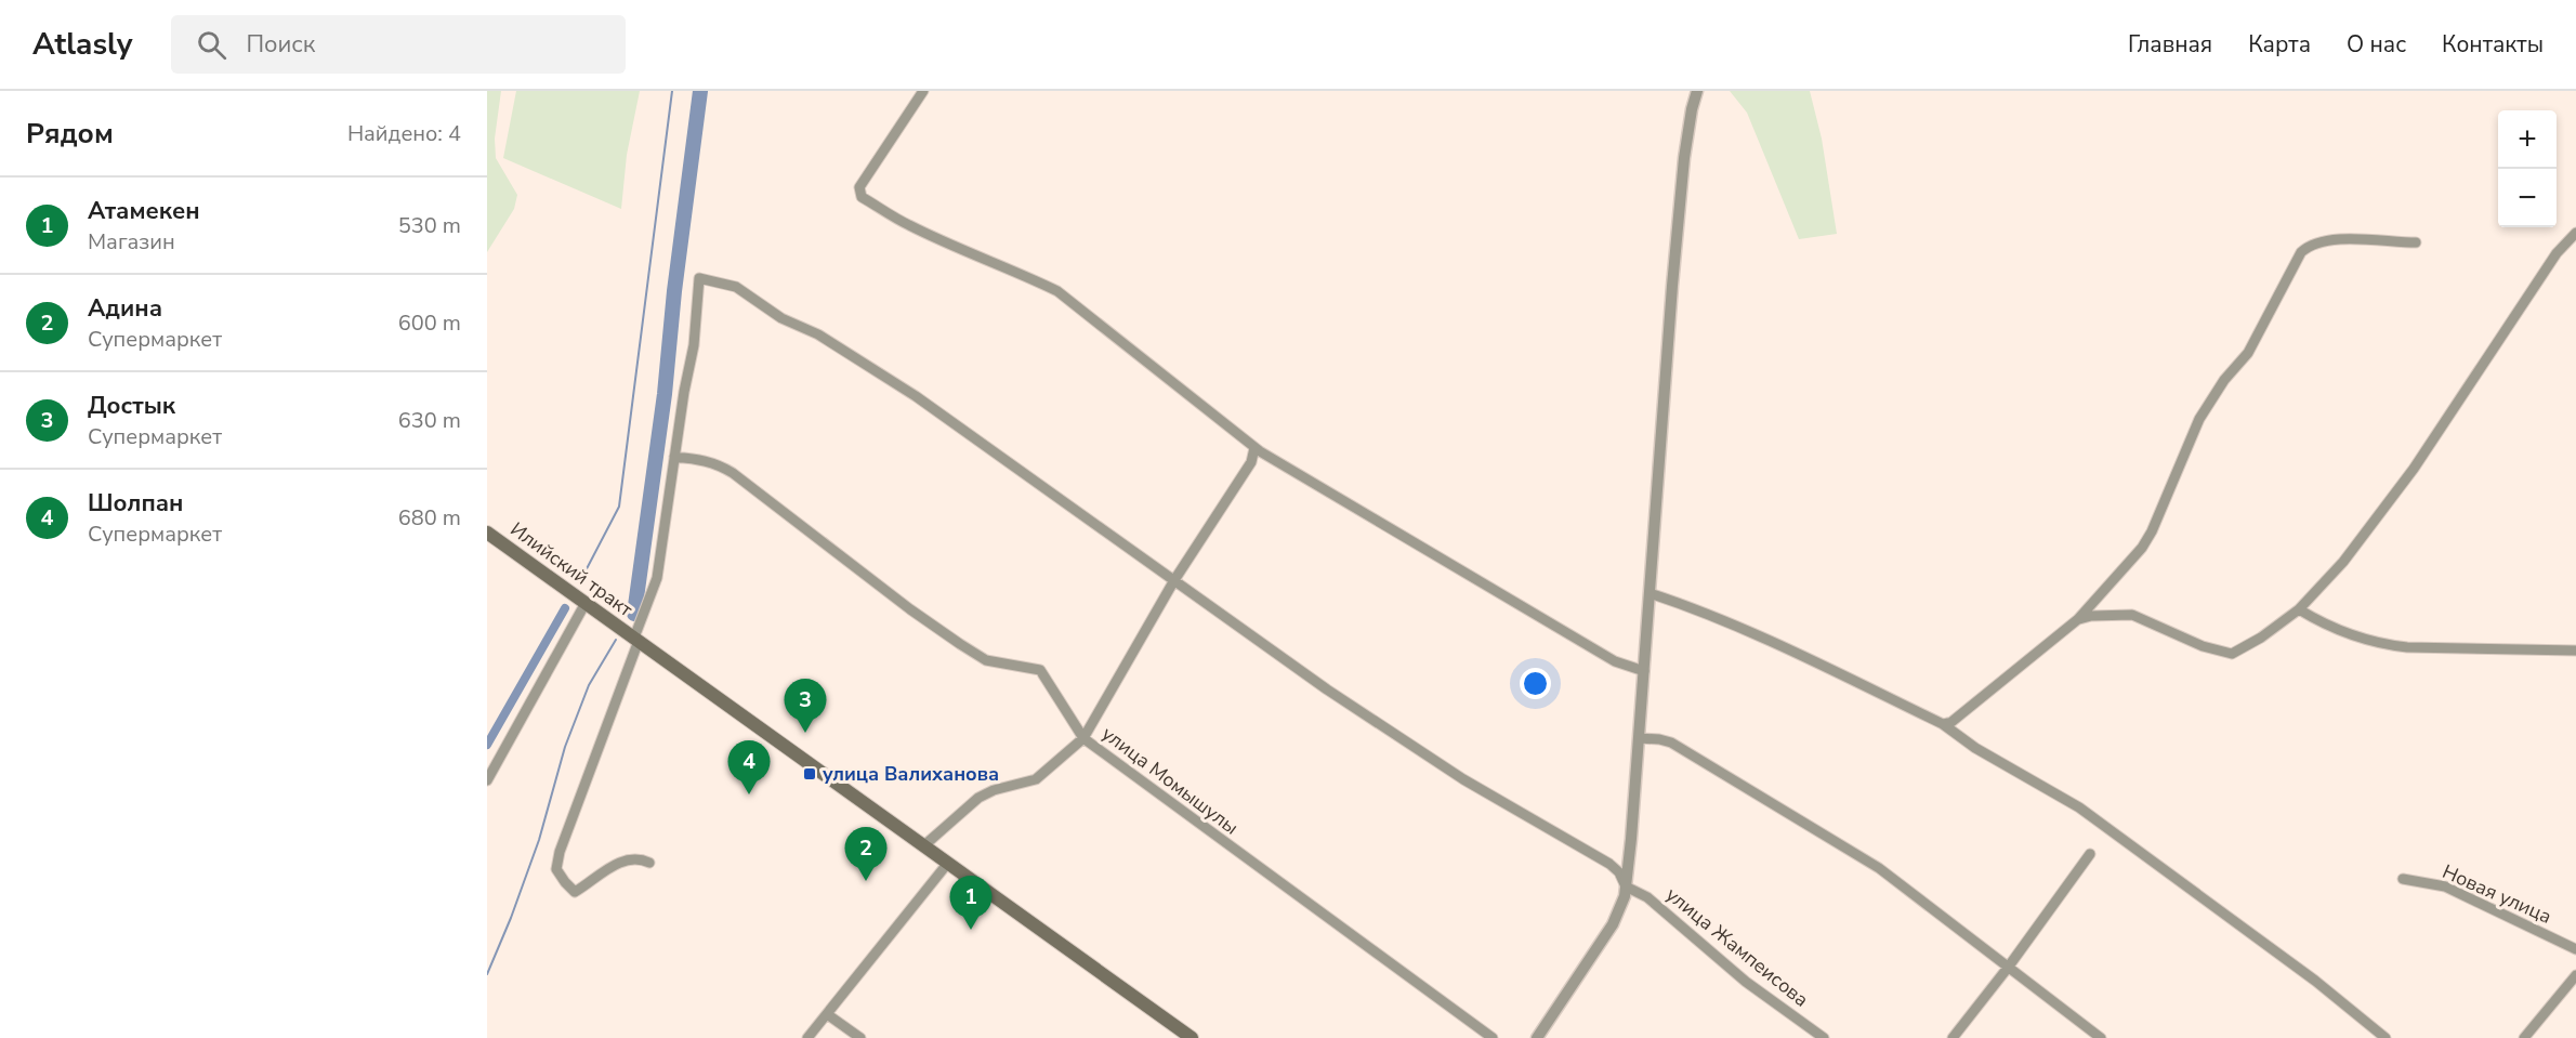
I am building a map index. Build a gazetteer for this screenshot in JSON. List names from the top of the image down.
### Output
{
  "streets": {
    "main road": ["Илийский тракт"],
    "street": ["улица Момышулы", "Новая улица", "улица Жампеисова"]
  },
  "places": {
    "transit": ["улица Валиханова"]
  },
  "page": {
    "header": "Atlasly",
    "search": "Поиск",
    "nav": [
      "Главная",
      "Карта",
      "О нас",
      "Контакты"
    ],
    "heading": ["Рядом", "Найдено: 4"],
    "map_buttons": ["+", "−"],
    "list": [
      {
        "mark": "1",
        "name": "Атамекен",
        "note": "Магазин",
        "value": "530 m"
      },
      {
        "mark": "2",
        "name": "Адина",
        "note": "Супермаркет",
        "value": "600 m"
      },
      {
        "mark": "3",
        "name": "Достык",
        "note": "Супермаркет",
        "value": "630 m"
      },
      {
        "mark": "4",
        "name": "Шолпан",
        "note": "Супермаркет",
        "value": "680 m"
      }
    ],
    "pins": [
      "3",
      "4",
      "2",
      "1"
    ]
  }
}
